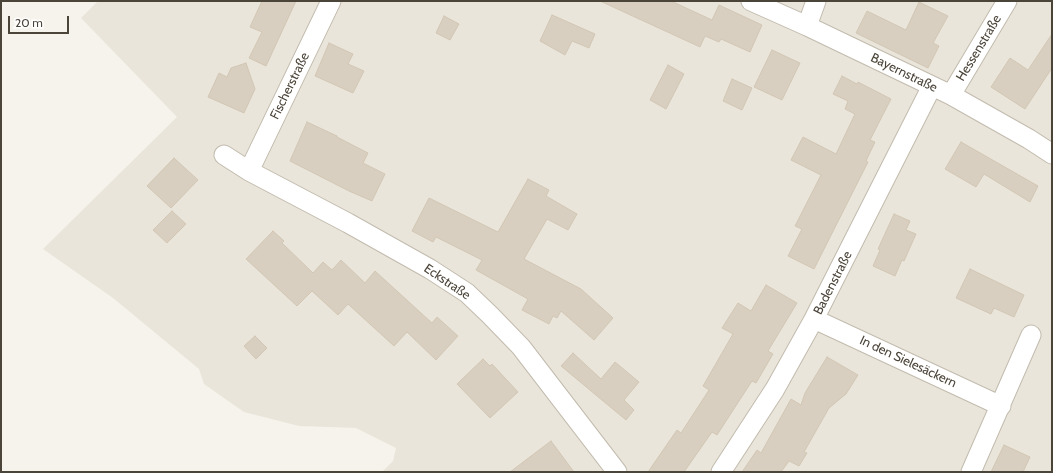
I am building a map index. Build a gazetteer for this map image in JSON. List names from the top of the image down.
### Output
{
  "streets": {
    "street": [
      "Hessenstraße",
      "Bayernstraße",
      "Fischerstraße",
      "Eckstraße",
      "Badenstraße",
      "In den Sielesäckern"
    ]
  },
  "crossings": [
    ["Hessenstraße", "Bayernstraße"],
    ["Bayernstraße", "Badenstraße"],
    ["Fischerstraße", "Eckstraße"],
    ["Badenstraße", "In den Sielesäckern"]
  ],
  "scale_bar": "20 m"
}
